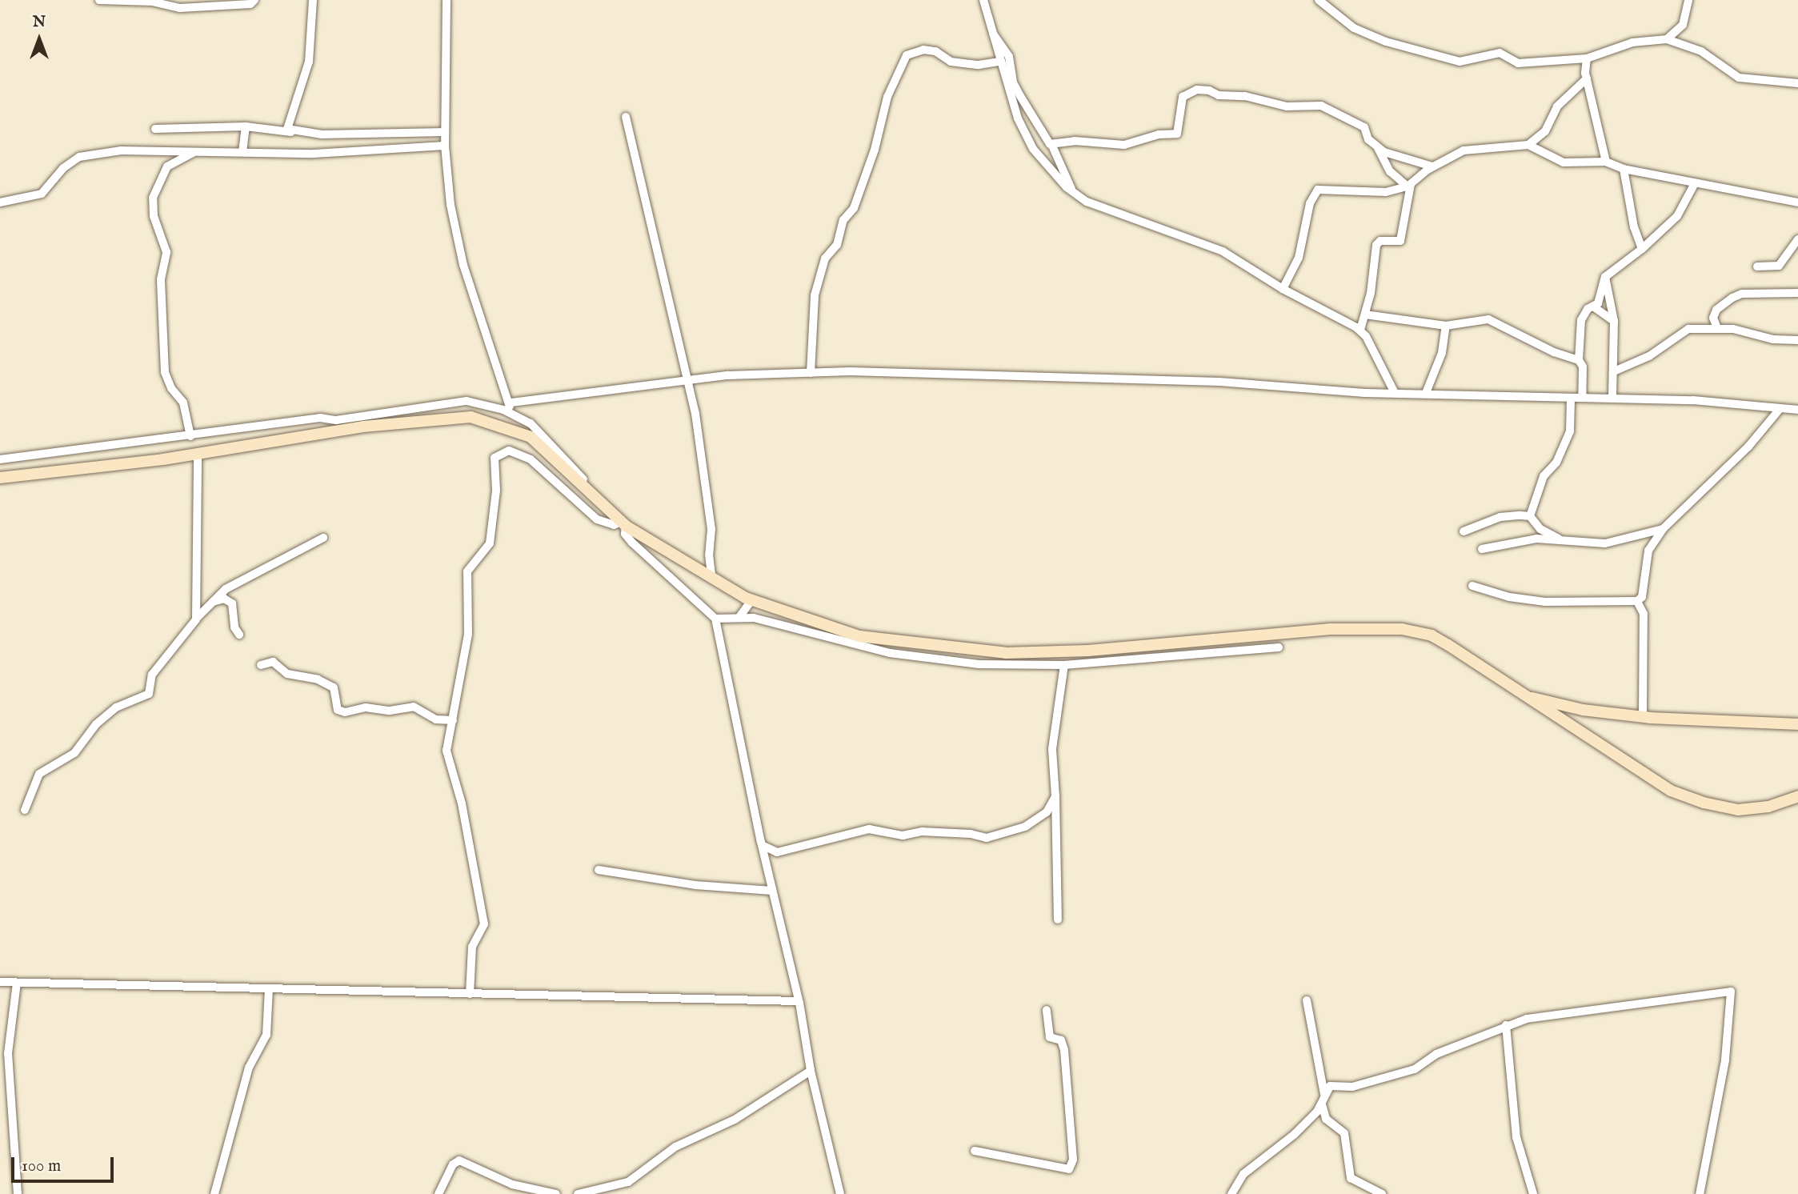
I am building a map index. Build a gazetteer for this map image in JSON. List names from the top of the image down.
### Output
{
  "scale_bar": "100 m",
  "north": "top"
}
